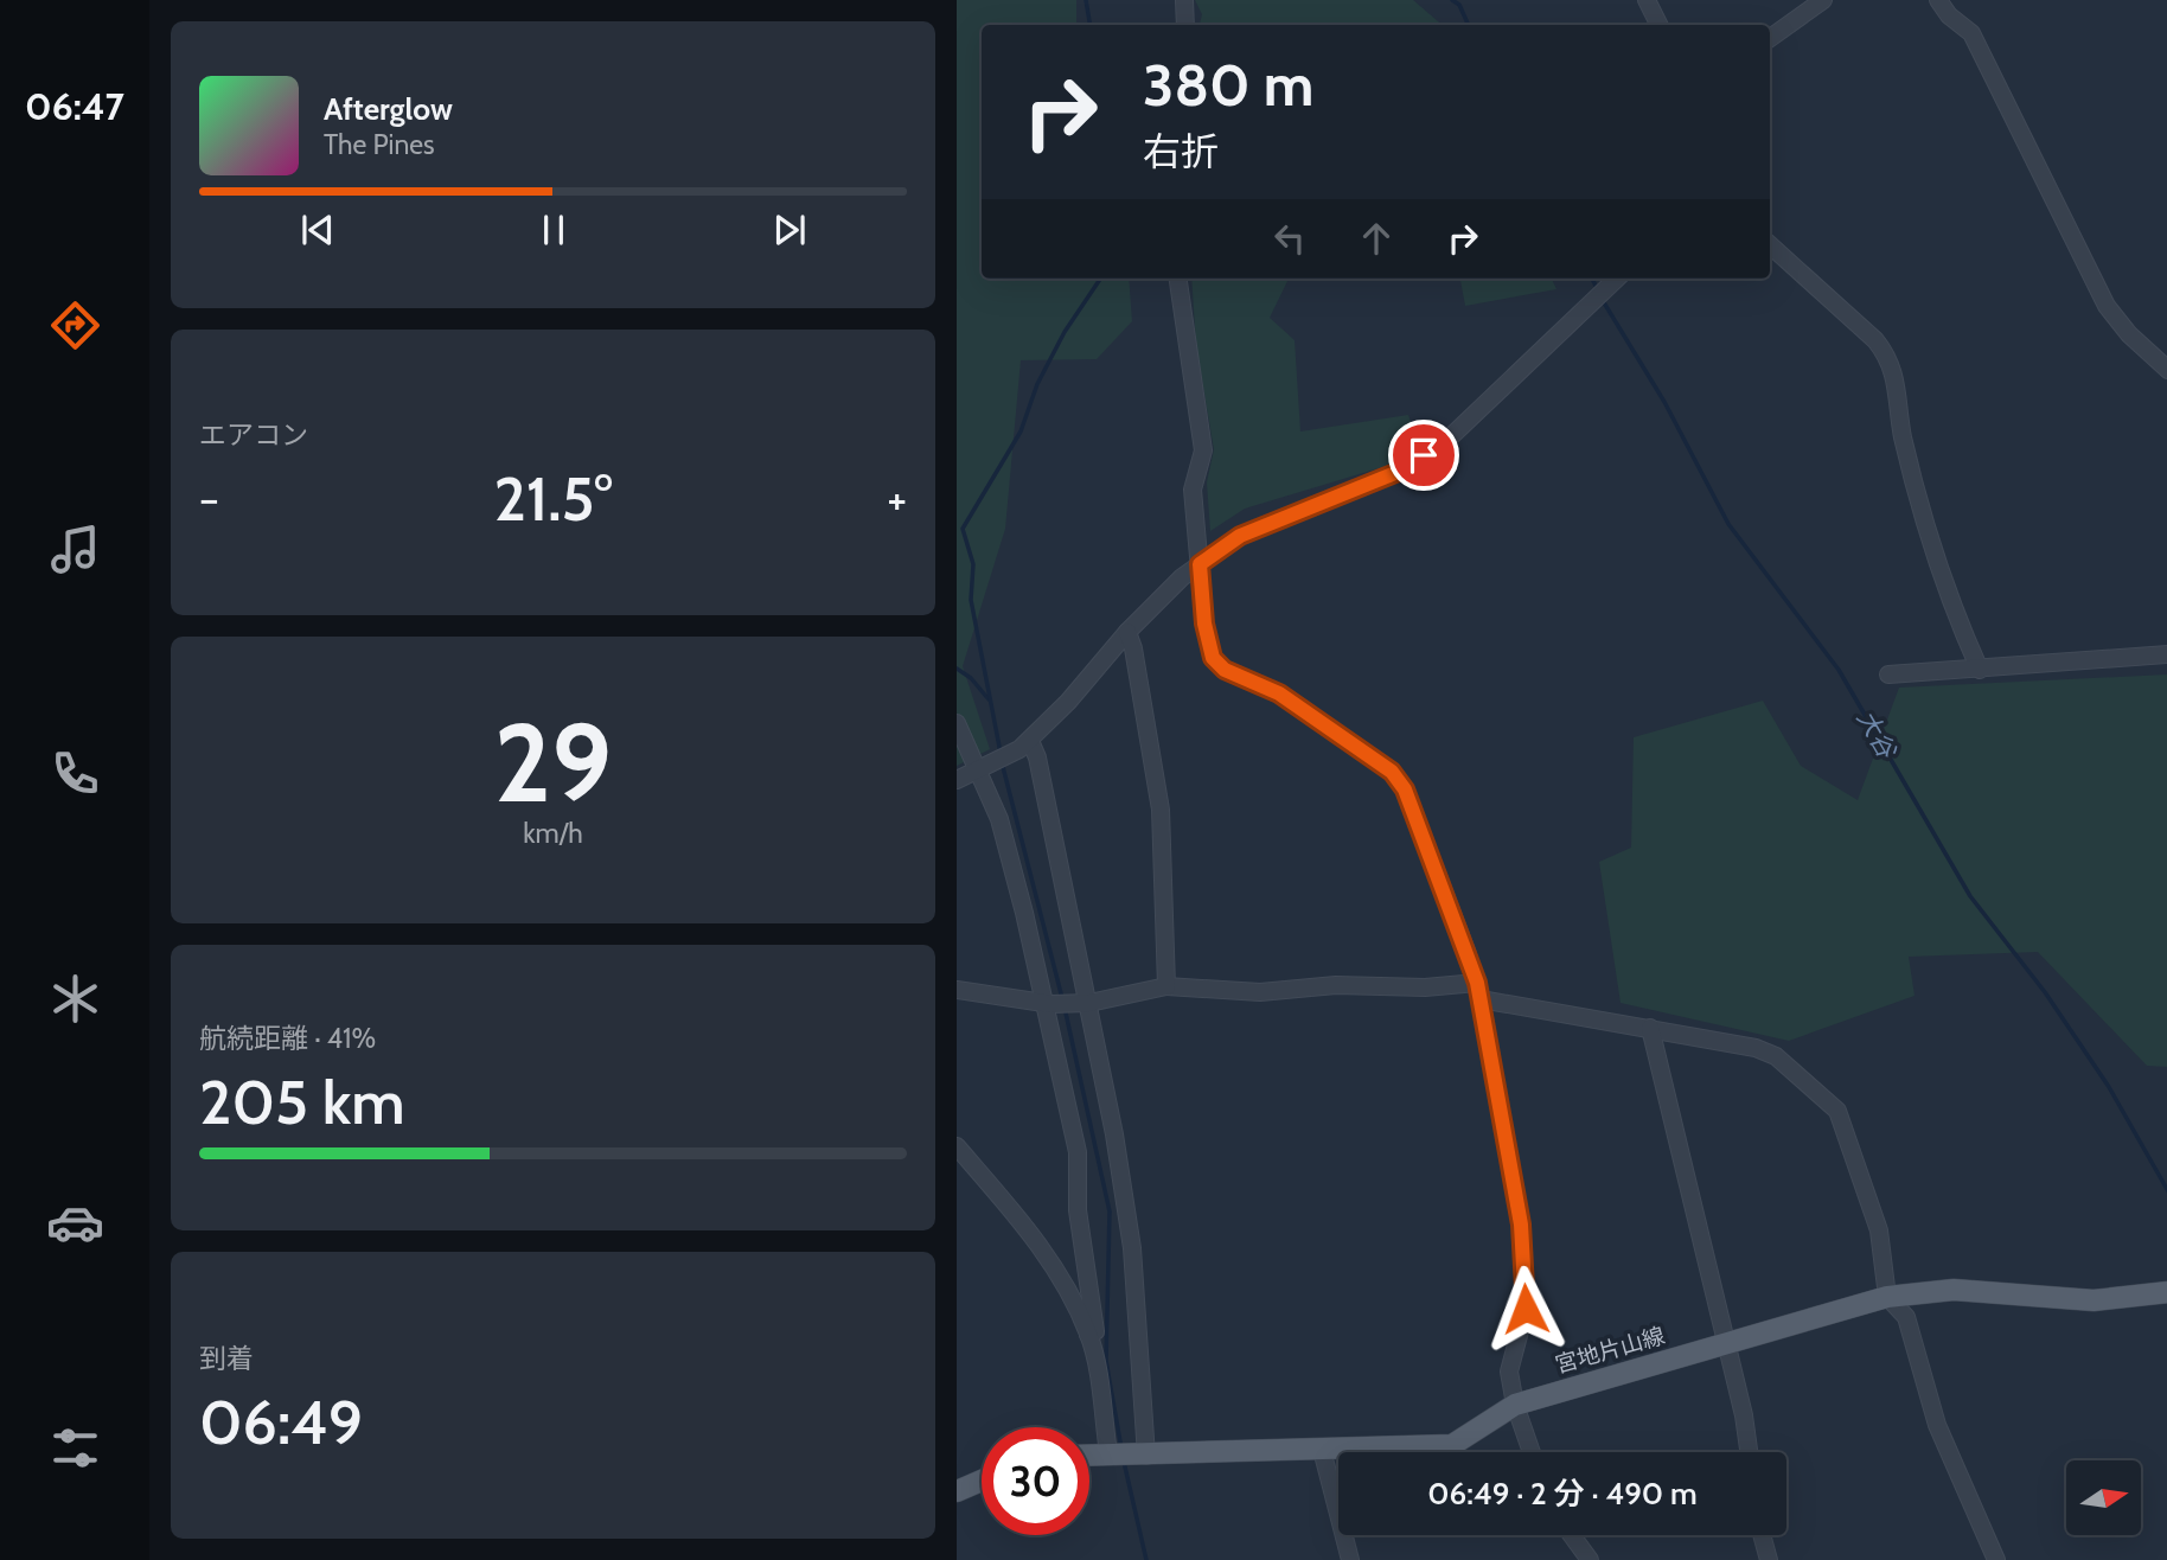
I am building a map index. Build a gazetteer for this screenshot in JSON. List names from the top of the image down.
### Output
{
  "streets": {
    "main road": ["宮地片山線"]
  },
  "water": ["大谷"],
  "north": "right",
  "page": {
    "tabs": "06:47",
    "turn": ["380 m", "右折"],
    "song": ["Afterglow", "The Pines"],
    "tile": [
      "エアコン",
      ["29", "km/h"],
      ["航続距離 · 41%", "205 km"],
      ["到着", "06:49"]
    ],
    "heat": ["−", "21.5°", "+"],
    "limit": "30",
    "trip": "06:49 · 2 分 · 490 m"
  }
}
